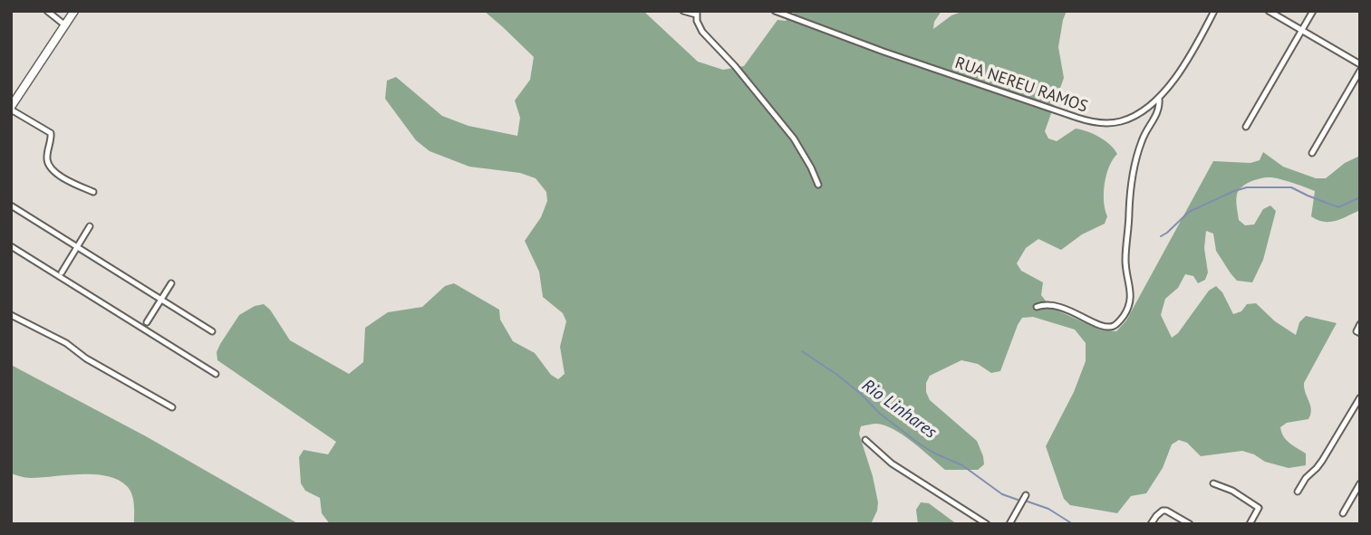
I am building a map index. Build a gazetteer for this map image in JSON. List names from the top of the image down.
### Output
{
  "streets": {
    "street": ["RUA NEREU RAMOS"]
  },
  "water": ["Rio Linhares"]
}
